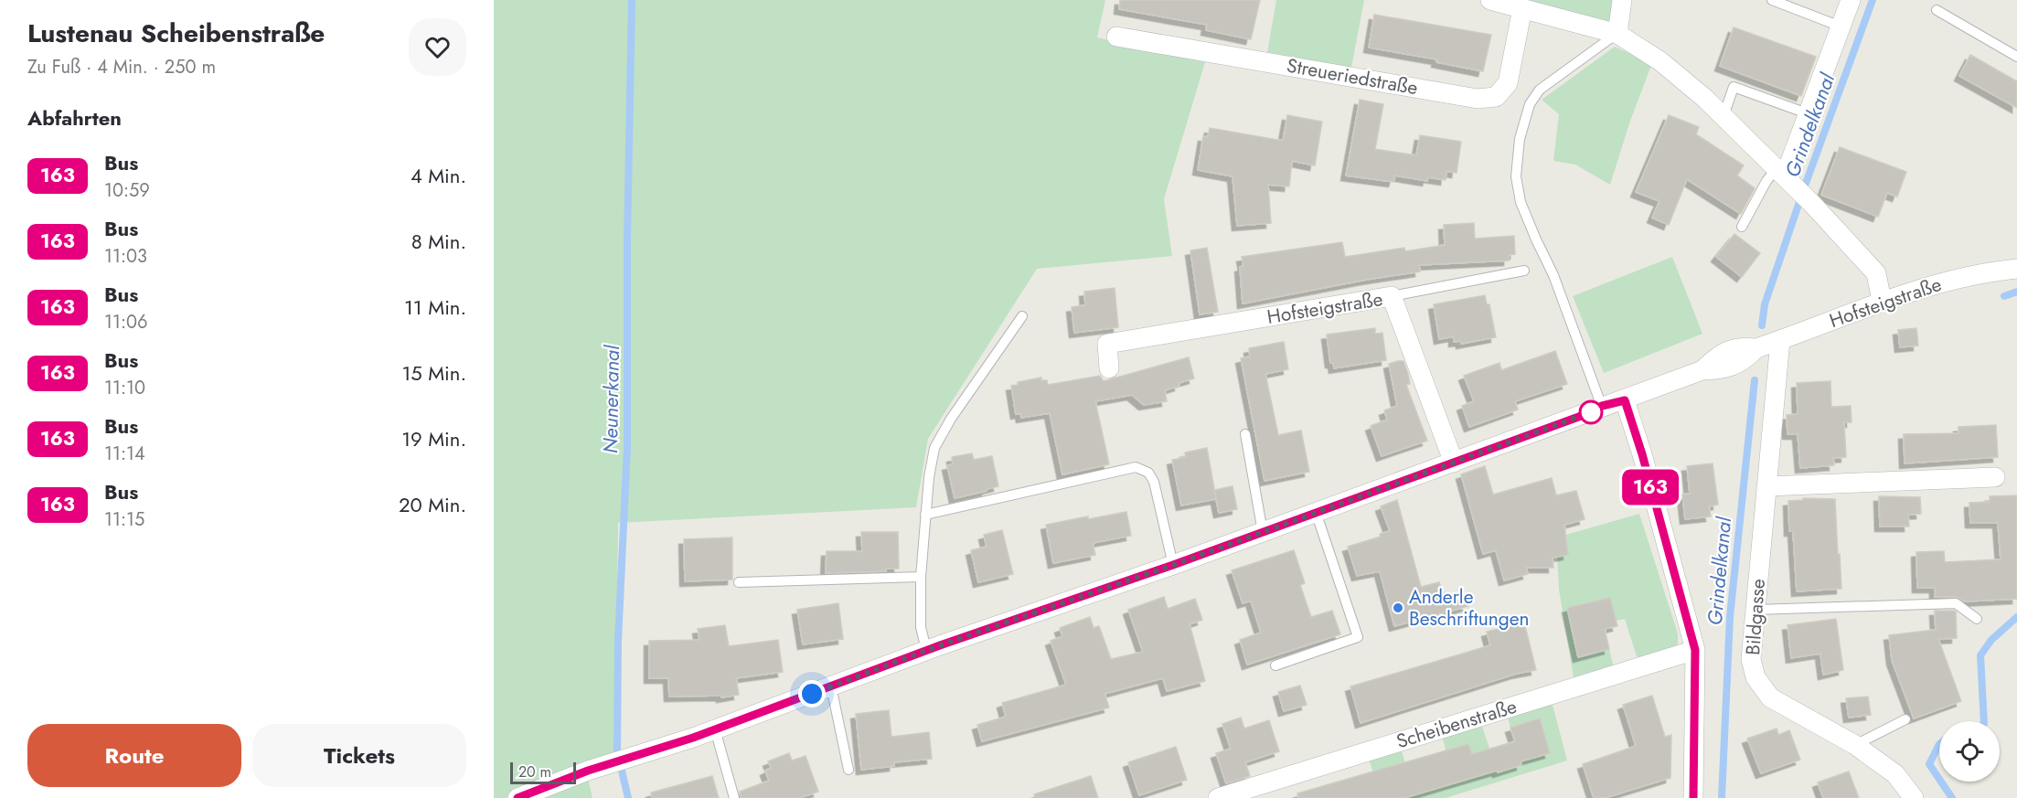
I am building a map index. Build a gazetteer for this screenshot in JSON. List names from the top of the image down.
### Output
{
  "streets": {
    "street": [
      "Streueriedstraße",
      "Hofsteigstraße",
      "Bildgasse",
      "Scheibenstraße"
    ]
  },
  "crossings": [
    ["Hofsteigstraße", "Bildgasse"]
  ],
  "water": ["Grindelkanal", "Neunerkanal"],
  "places": ["Anderle Beschriftungen"],
  "lines": ["bus line 163"],
  "scale_bar": "20 m",
  "page": {
    "heading": [
      ["Lustenau Scheibenstraße", "Zu Fuß · 4 Min. · 250 m"],
      "Abfahrten"
    ],
    "on_map": "163",
    "list": [
      {
        "mark": "163",
        "name": "Bus",
        "note": "10:59",
        "value": "4 Min."
      },
      {
        "mark": "163",
        "name": "Bus",
        "note": "11:03",
        "value": "8 Min."
      },
      {
        "mark": "163",
        "name": "Bus",
        "note": "11:06",
        "value": "11 Min."
      },
      {
        "mark": "163",
        "name": "Bus",
        "note": "11:10",
        "value": "15 Min."
      },
      {
        "mark": "163",
        "name": "Bus",
        "note": "11:14",
        "value": "19 Min."
      },
      {
        "mark": "163",
        "name": "Bus",
        "note": "11:15",
        "value": "20 Min."
      }
    ],
    "buttons": ["Route", "Tickets"],
    "scale": "20 m"
  }
}
